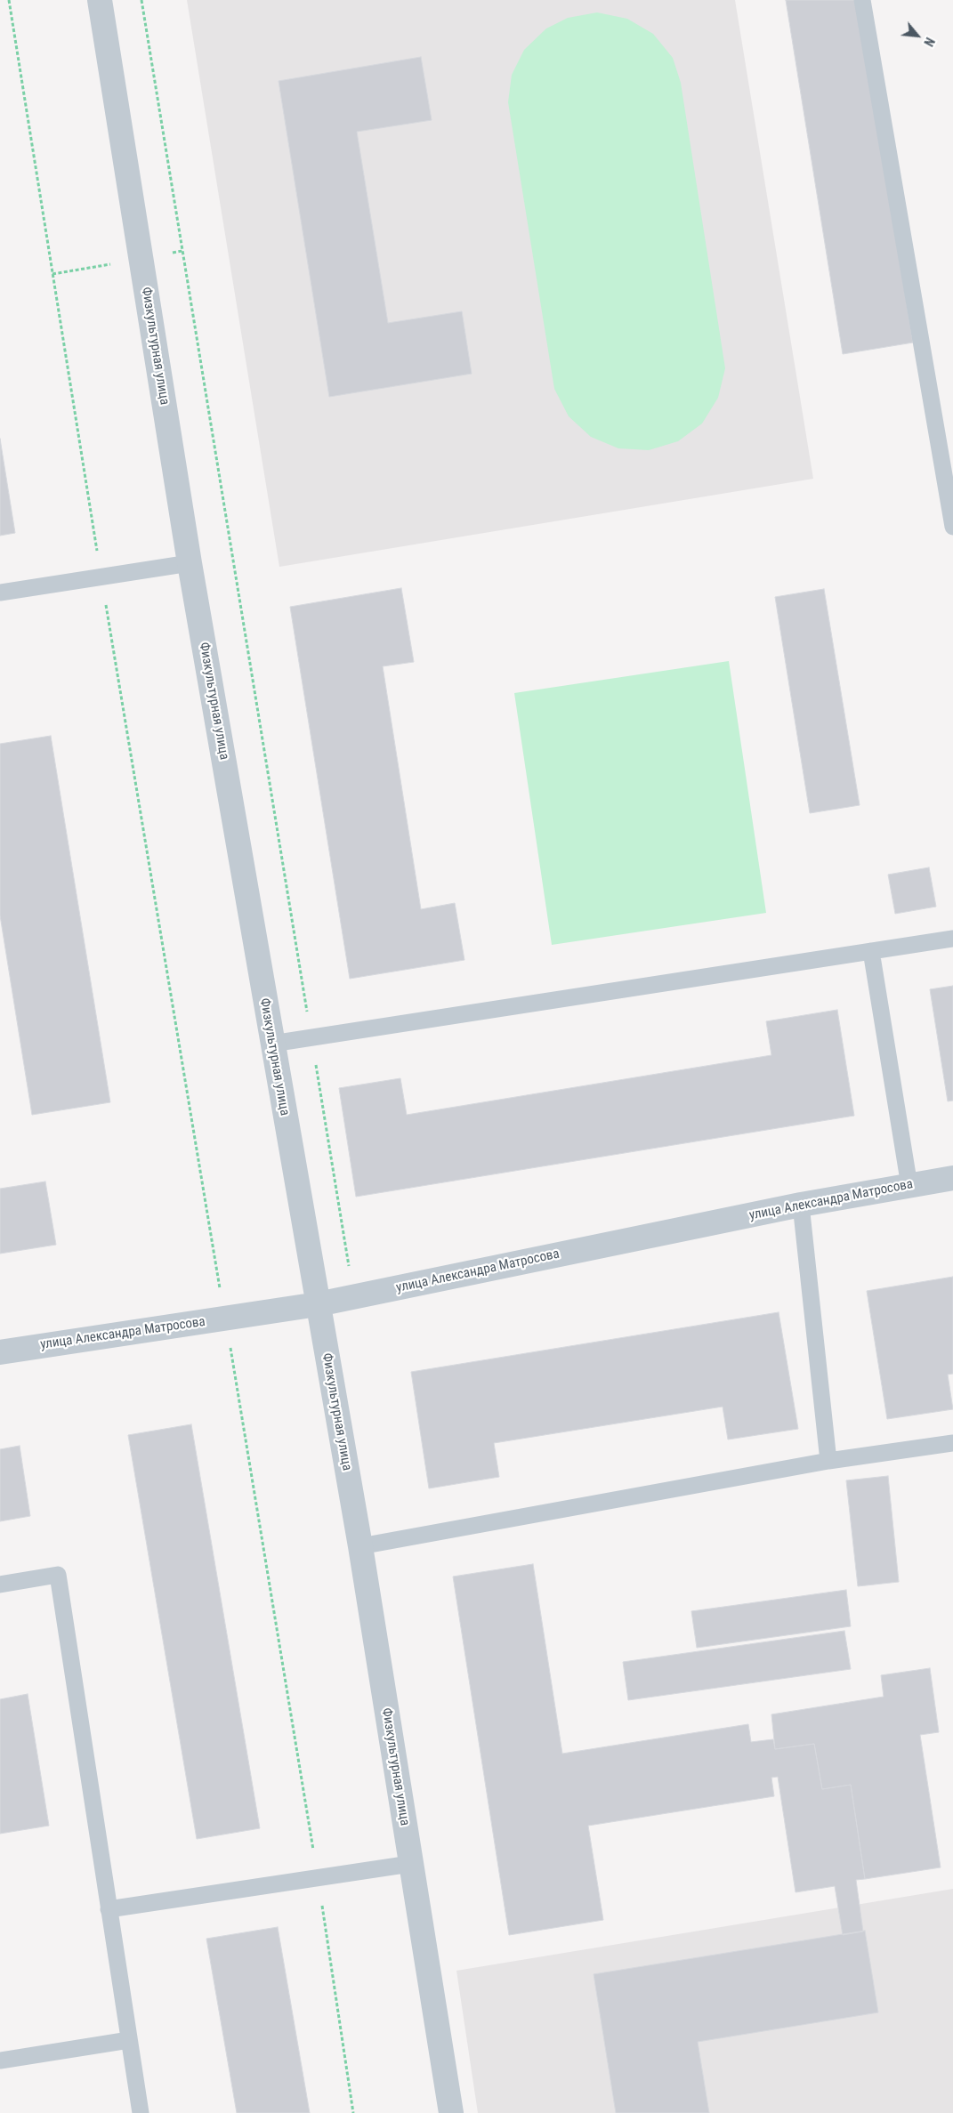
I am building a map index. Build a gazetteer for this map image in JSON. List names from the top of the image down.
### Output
{
  "streets": {
    "street": ["Физкультурная улица", "улица Александра Матросова"]
  },
  "crossings": [
    ["Физкультурная улица", "улица Александра Матросова"]
  ],
  "north": "bottom right"
}
